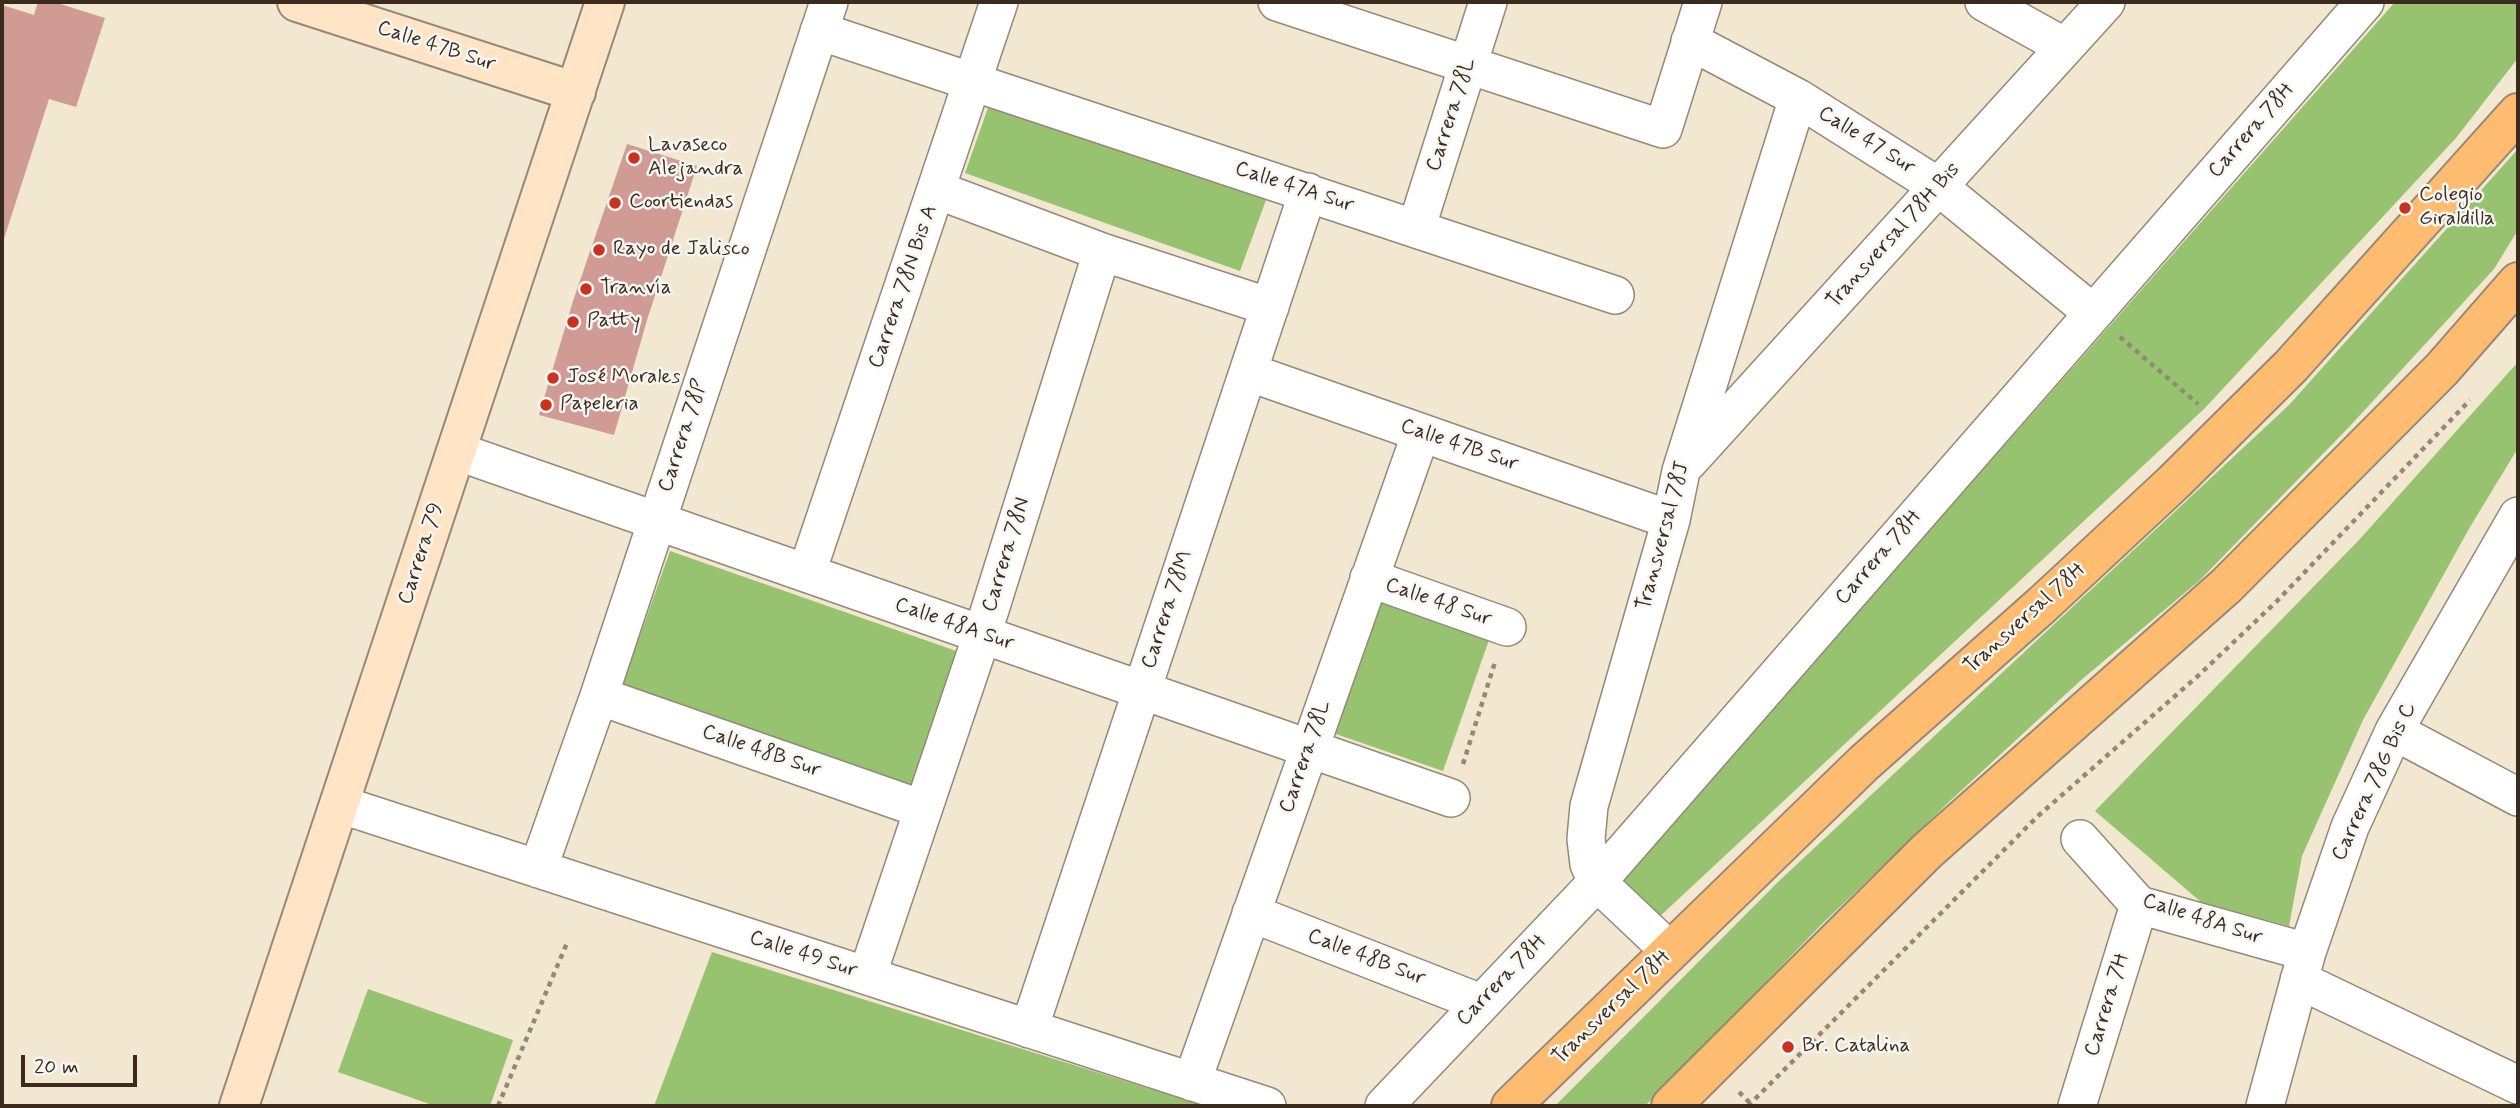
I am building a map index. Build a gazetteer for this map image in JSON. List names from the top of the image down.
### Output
{
  "streets": {
    "main road": ["Transversal 78H"],
    "street": [
      "Calle 47B Sur",
      "Carrera 78L",
      "Carrera 78H",
      "Calle 47 Sur",
      "Calle 47A Sur",
      "Transversal 78H Bis",
      "Carrera 78N Bis A",
      "Carrera 78P",
      "Transversal 78J",
      "Carrera 79",
      "Carrera 78N",
      "Calle 48 Sur",
      "Carrera 78M",
      "Calle 48A Sur",
      "Calle 48B Sur",
      "Carrera 78G Bis C",
      "Calle 49 Sur",
      "Carrera 7H"
    ]
  },
  "crossings": [
    ["Calle 47B Sur", "Carrera 78L"],
    ["Calle 47B Sur", "Transversal 78J"],
    ["Calle 47B Sur", "Carrera 79"],
    ["Calle 47B Sur", "Carrera 78M"],
    ["Carrera 78L", "Calle 47A Sur"],
    ["Carrera 78L", "Calle 48 Sur"],
    ["Carrera 78L", "Calle 48A Sur"],
    ["Carrera 78L", "Calle 48B Sur"],
    ["Carrera 78L", "Calle 49 Sur"],
    ["Carrera 78H", "Calle 47 Sur"],
    ["Carrera 78H", "Transversal 78J"],
    ["Carrera 78H", "Calle 48B Sur"],
    ["Calle 47 Sur", "Transversal 78H Bis"],
    ["Calle 47 Sur", "Transversal 78J"],
    ["Calle 47A Sur", "Carrera 78N Bis A"],
    ["Calle 47A Sur", "Carrera 78P"],
    ["Calle 47A Sur", "Carrera 78M"],
    ["Transversal 78H Bis", "Transversal 78J"],
    ["Carrera 78N Bis A", "Calle 48A Sur"],
    ["Carrera 78P", "Calle 48A Sur"],
    ["Carrera 78P", "Calle 48B Sur"],
    ["Carrera 78P", "Calle 49 Sur"],
    ["Carrera 79", "Calle 48A Sur"],
    ["Carrera 79", "Calle 49 Sur"],
    ["Carrera 78N", "Calle 48A Sur"],
    ["Carrera 78N", "Calle 48B Sur"],
    ["Carrera 78N", "Calle 49 Sur"],
    ["Carrera 78M", "Calle 48A Sur"],
    ["Carrera 78M", "Calle 49 Sur"],
    ["Calle 48A Sur", "Carrera 78G Bis C"],
    ["Calle 48A Sur", "Carrera 7H"]
  ],
  "places": [
    "Lavaseco Alejandra",
    "Coortiendas",
    "Colegio Giraldilla",
    "Rayo de Jalisco",
    "Tranvía",
    "Patty",
    "José Morales",
    "Papeleria",
    "Br. Catalina"
  ],
  "scale_bar": "20 m"
}
